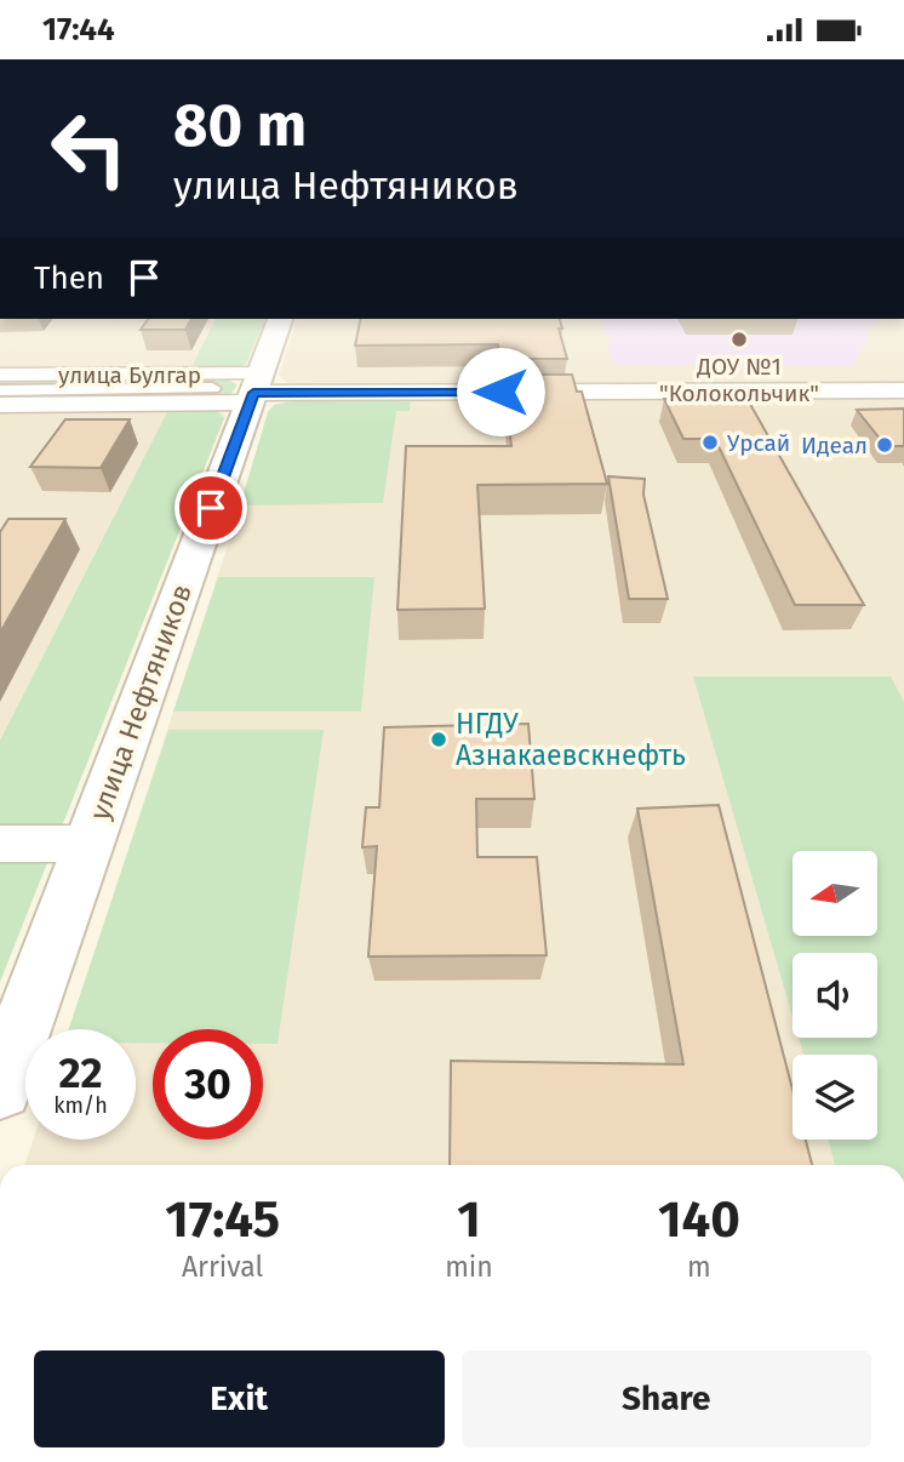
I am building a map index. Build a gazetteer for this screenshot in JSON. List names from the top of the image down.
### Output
{
  "streets": {
    "street": ["улица Булгар", "улица Нефтяников"]
  },
  "crossings": [
    ["улица Булгар", "улица Нефтяников"]
  ],
  "places": [
    "ДОУ №1 \"Колокольчик\"",
    "Урсай",
    "Идеал",
    "НГДУ Азнакаевскнефть"
  ],
  "north": "left",
  "page": {
    "status": "17:44",
    "turn": ["80 m", "улица Нефтяников"],
    "then": "Then",
    "speed": "22 km/h",
    "limit": "30",
    "eta": [
      "17:45",
      "Arrival",
      "1",
      "min",
      "140",
      "m"
    ],
    "buttons": ["Exit", "Share"]
  }
}
